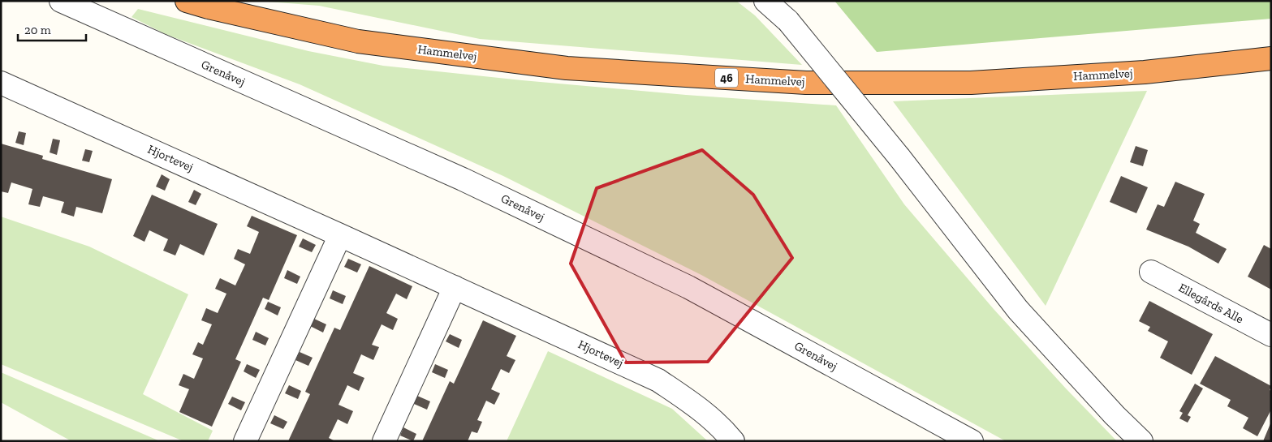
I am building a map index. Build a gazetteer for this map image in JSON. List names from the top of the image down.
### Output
{
  "streets": {
    "highway": ["Hammelvej", "46"],
    "street": ["Grenåvej", "Hjortevej", "Ellegårds Alle"]
  },
  "scale_bar": "20 m"
}
